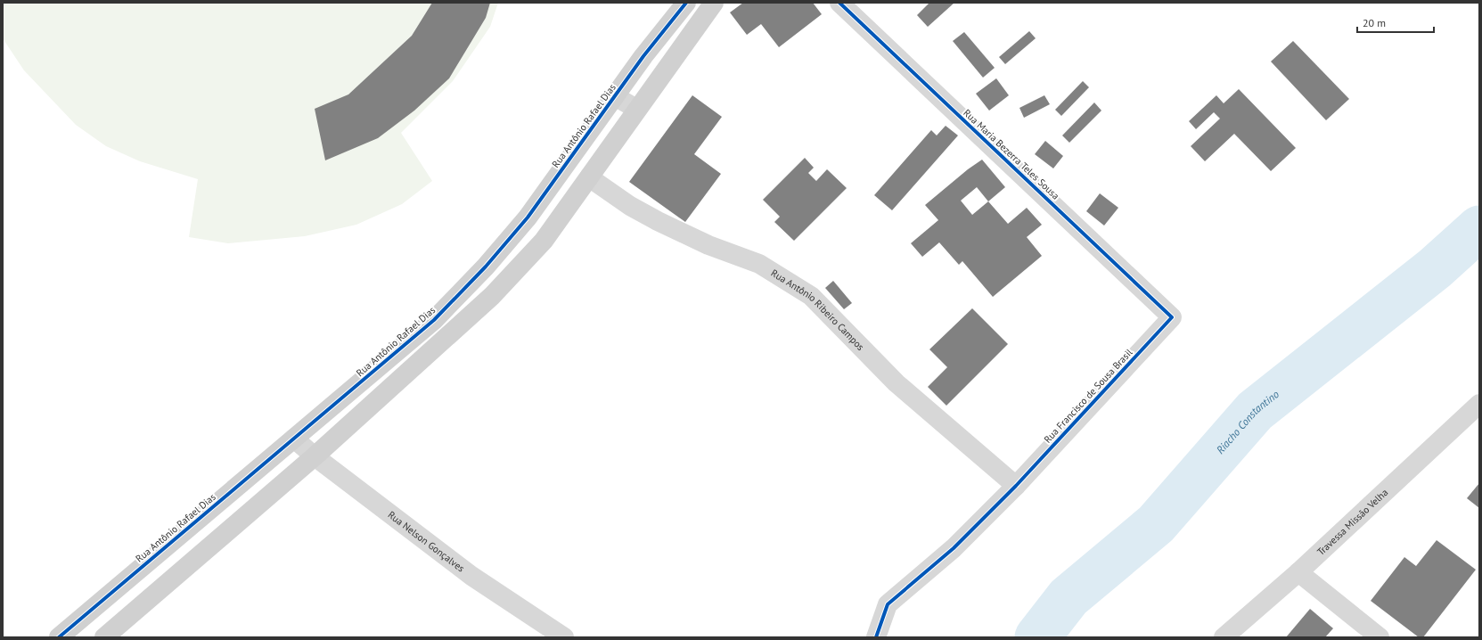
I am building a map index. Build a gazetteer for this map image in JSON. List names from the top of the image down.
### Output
{
  "streets": {
    "street": [
      "Rua Antônio Rafael Dias",
      "Rua Maria Bezerra Teles Sousa",
      "Rua Antônio Ribeiro Campos",
      "Rua Francisco de Sousa Brasil",
      "Travessa Missão Velha",
      "Rua Nelson Gonçalves"
    ]
  },
  "crossings": [
    ["Rua Antônio Rafael Dias", "Rua Nelson Gonçalves"],
    ["Rua Maria Bezerra Teles Sousa", "Rua Francisco de Sousa Brasil"],
    ["Rua Antônio Ribeiro Campos", "Rua Francisco de Sousa Brasil"]
  ],
  "water": ["Riacho Constantino"],
  "scale_bar": "20 m"
}
